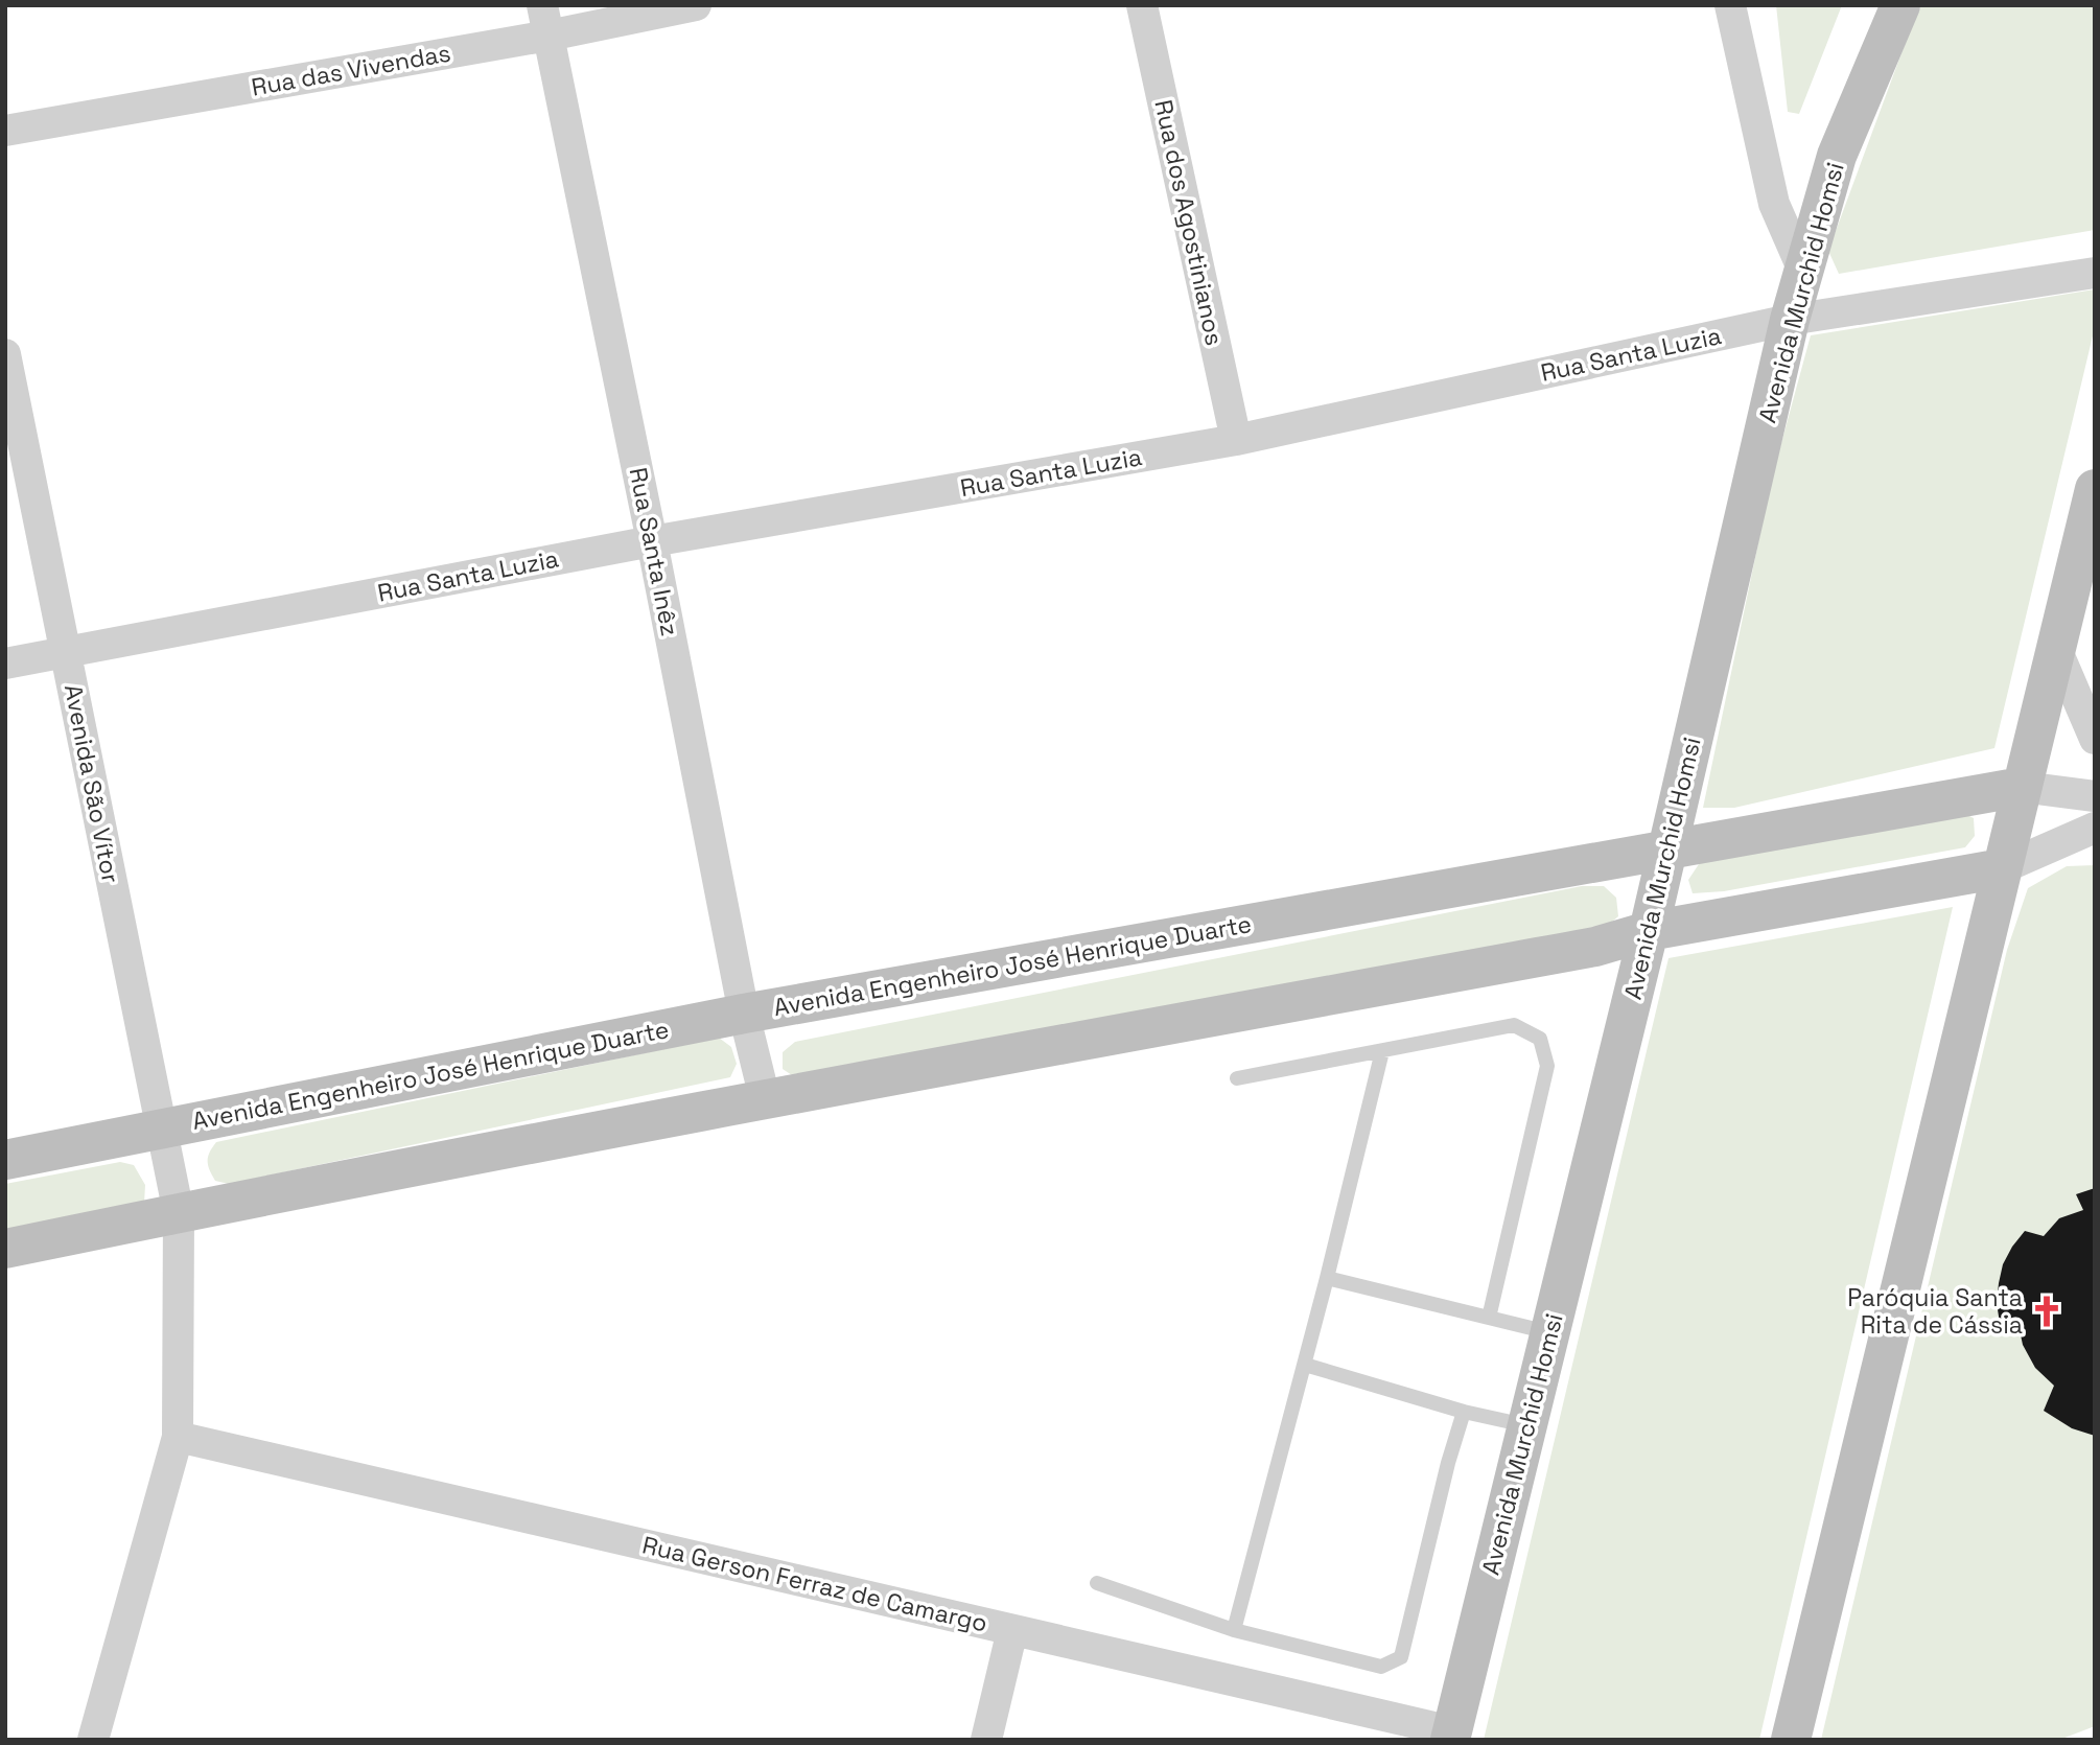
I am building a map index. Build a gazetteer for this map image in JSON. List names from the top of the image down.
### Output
{
  "streets": {
    "street": [
      "Rua das Vivendas",
      "Rua dos Agostinianos",
      "Avenida Murchid Homsi",
      "Rua Santa Luzia",
      "Rua Santa Inêz",
      "Avenida São Vítor",
      "Avenida Engenheiro José Henrique Duarte",
      "Rua Gerson Ferraz de Camargo"
    ]
  },
  "crossings": [
    ["Rua das Vivendas", "Rua Santa Inêz"],
    ["Rua dos Agostinianos", "Rua Santa Luzia"],
    ["Avenida Murchid Homsi", "Rua Santa Luzia"],
    ["Avenida Murchid Homsi", "Avenida Engenheiro José Henrique Duarte"],
    ["Avenida Murchid Homsi", "Rua Gerson Ferraz de Camargo"],
    ["Rua Santa Luzia", "Rua Santa Inêz"],
    ["Rua Santa Luzia", "Avenida São Vítor"],
    ["Rua Santa Inêz", "Avenida Engenheiro José Henrique Duarte"],
    ["Avenida São Vítor", "Avenida Engenheiro José Henrique Duarte"],
    ["Avenida São Vítor", "Rua Gerson Ferraz de Camargo"]
  ],
  "places": {
    "church": ["Paróquia Santa Rita de Cássia"]
  }
}
